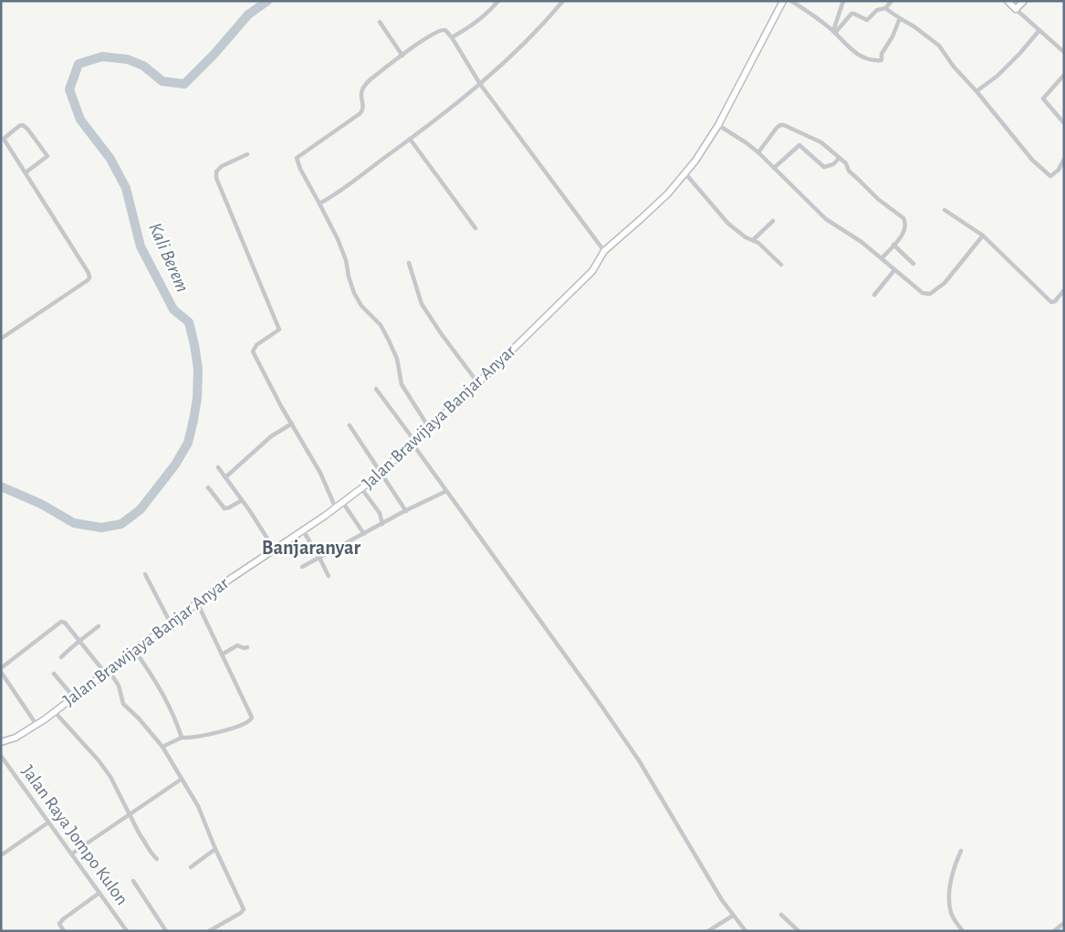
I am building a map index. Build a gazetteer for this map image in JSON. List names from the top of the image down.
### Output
{
  "streets": {
    "street": ["Jalan Brawijaya Banjar Anyar", "Jalan Raya Jompo Kulon"]
  },
  "districts": ["Banjaranyar"],
  "water": ["Kali Berem"]
}
